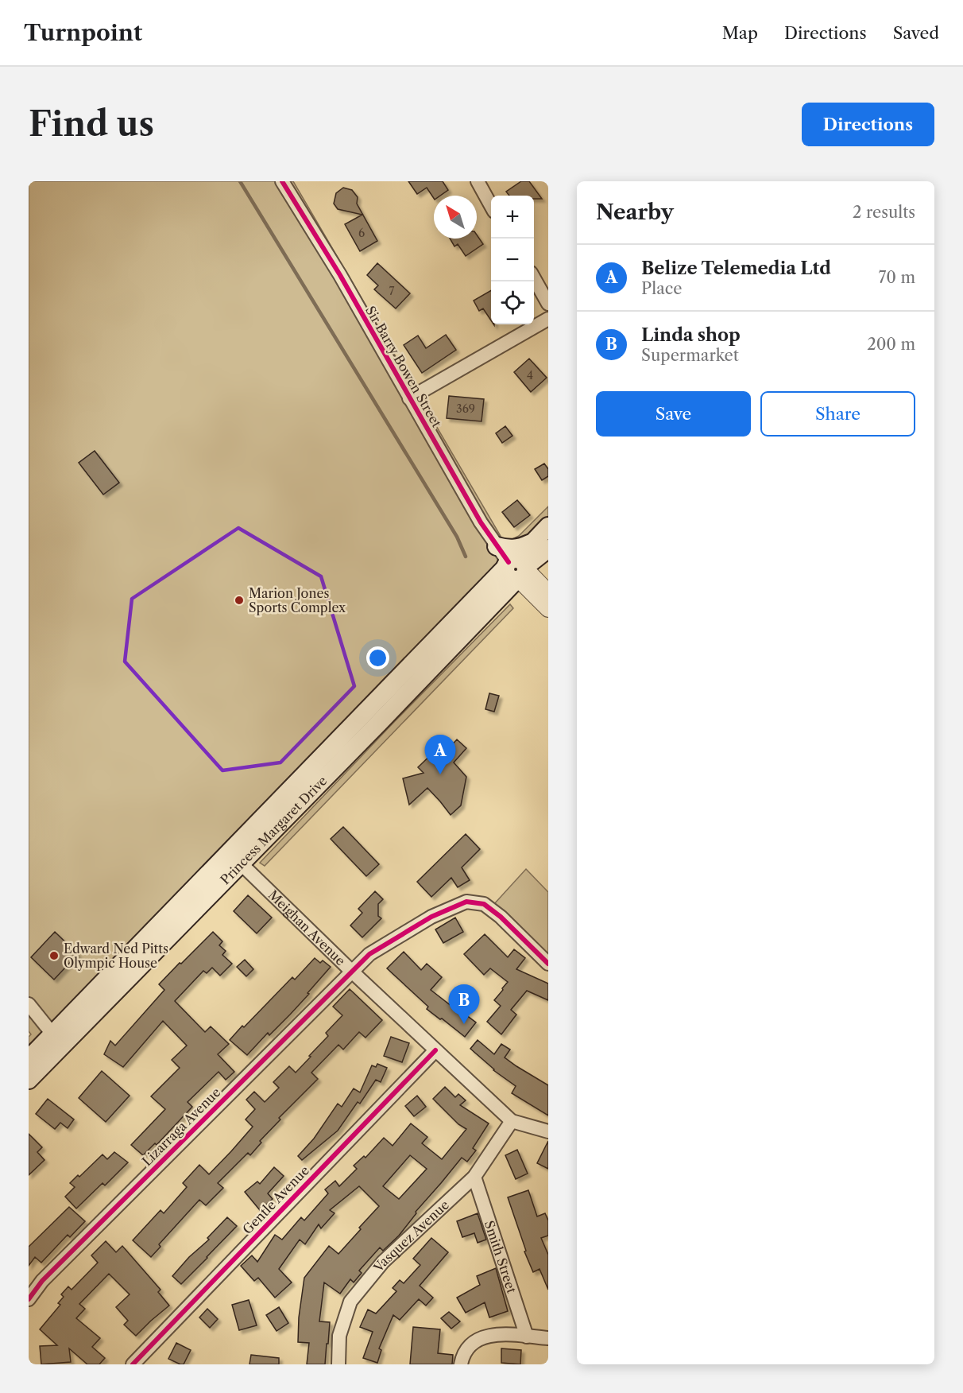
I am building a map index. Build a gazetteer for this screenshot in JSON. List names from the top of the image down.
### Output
{
  "streets": {
    "main road": ["Princess Margaret Drive"],
    "street": [
      "Sir Barry Bowen Street",
      "Meighan Avenue",
      "Lizarraga Avenue",
      "Gentle Avenue",
      "Vasquez Avenue",
      "Smith Street"
    ]
  },
  "crossings": [
    ["Sir Barry Bowen Street", "Princess Margaret Drive"],
    ["Princess Margaret Drive", "Meighan Avenue"],
    ["Meighan Avenue", "Lizarraga Avenue"],
    ["Meighan Avenue", "Gentle Avenue"],
    ["Meighan Avenue", "Vasquez Avenue"],
    ["Vasquez Avenue", "Smith Street"]
  ],
  "places": ["Marion Jones Sports Complex", "Edward Ned Pitts Olympic House"],
  "house_numbers": [
    "6",
    "7",
    "4",
    "369"
  ],
  "north": "top left",
  "page": {
    "header": "Turnpoint",
    "nav": ["Map", "Directions", "Saved"],
    "buttons": [
      "Directions",
      ["Save", "Share"]
    ],
    "title": "Find us",
    "heading": ["Nearby", "2 results"],
    "map_buttons": ["+", "−"],
    "list": [
      {
        "mark": "A",
        "name": "Belize Telemedia Ltd",
        "note": "Place",
        "value": "70 m"
      },
      {
        "mark": "B",
        "name": "Linda shop",
        "note": "Supermarket",
        "value": "200 m"
      }
    ],
    "pins": ["A", "B"]
  }
}
